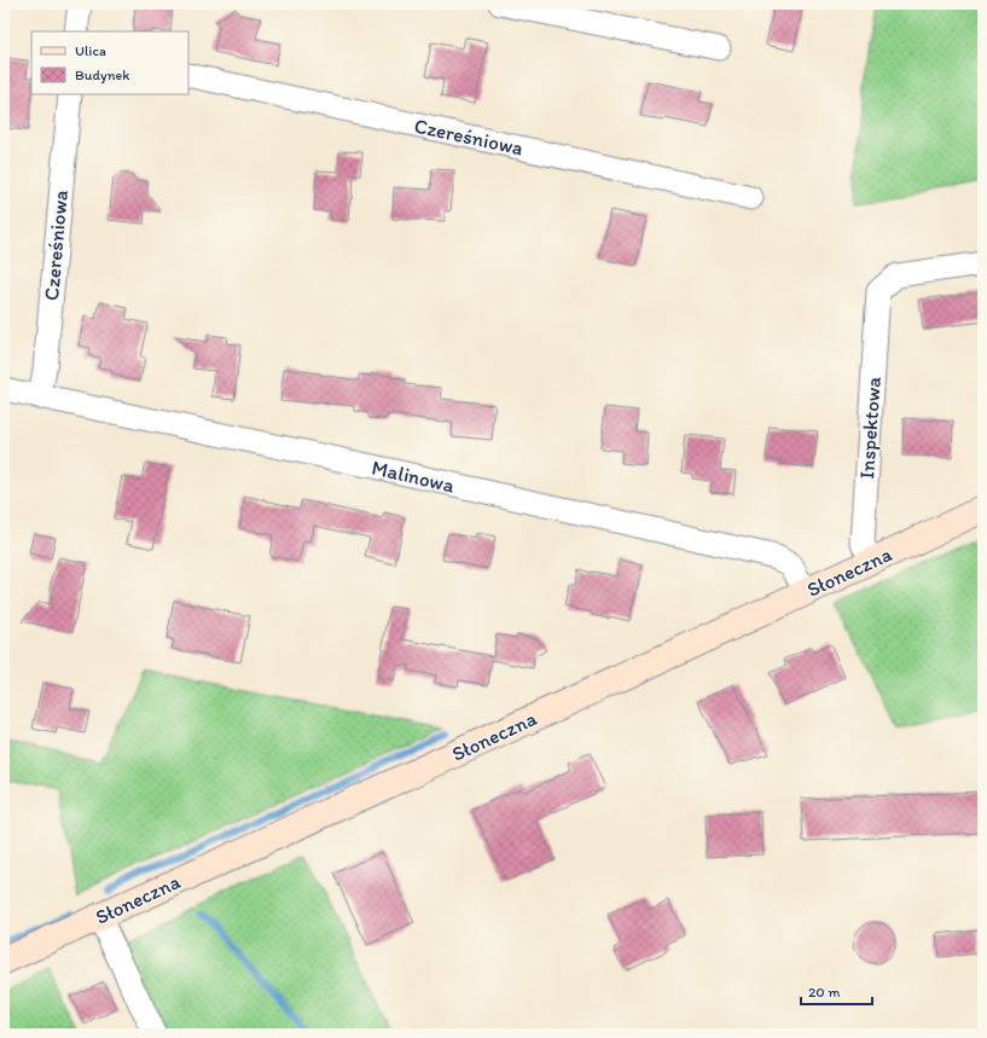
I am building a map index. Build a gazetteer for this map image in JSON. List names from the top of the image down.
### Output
{
  "streets": {
    "street": [
      "Czereśniowa",
      "Inspektowa",
      "Malinowa",
      "Słoneczna"
    ]
  },
  "crossings": [
    ["Czereśniowa", "Malinowa"],
    ["Inspektowa", "Słoneczna"],
    ["Malinowa", "Słoneczna"]
  ],
  "legend": ["Ulica", "Budynek"],
  "scale_bar": "20 m"
}
